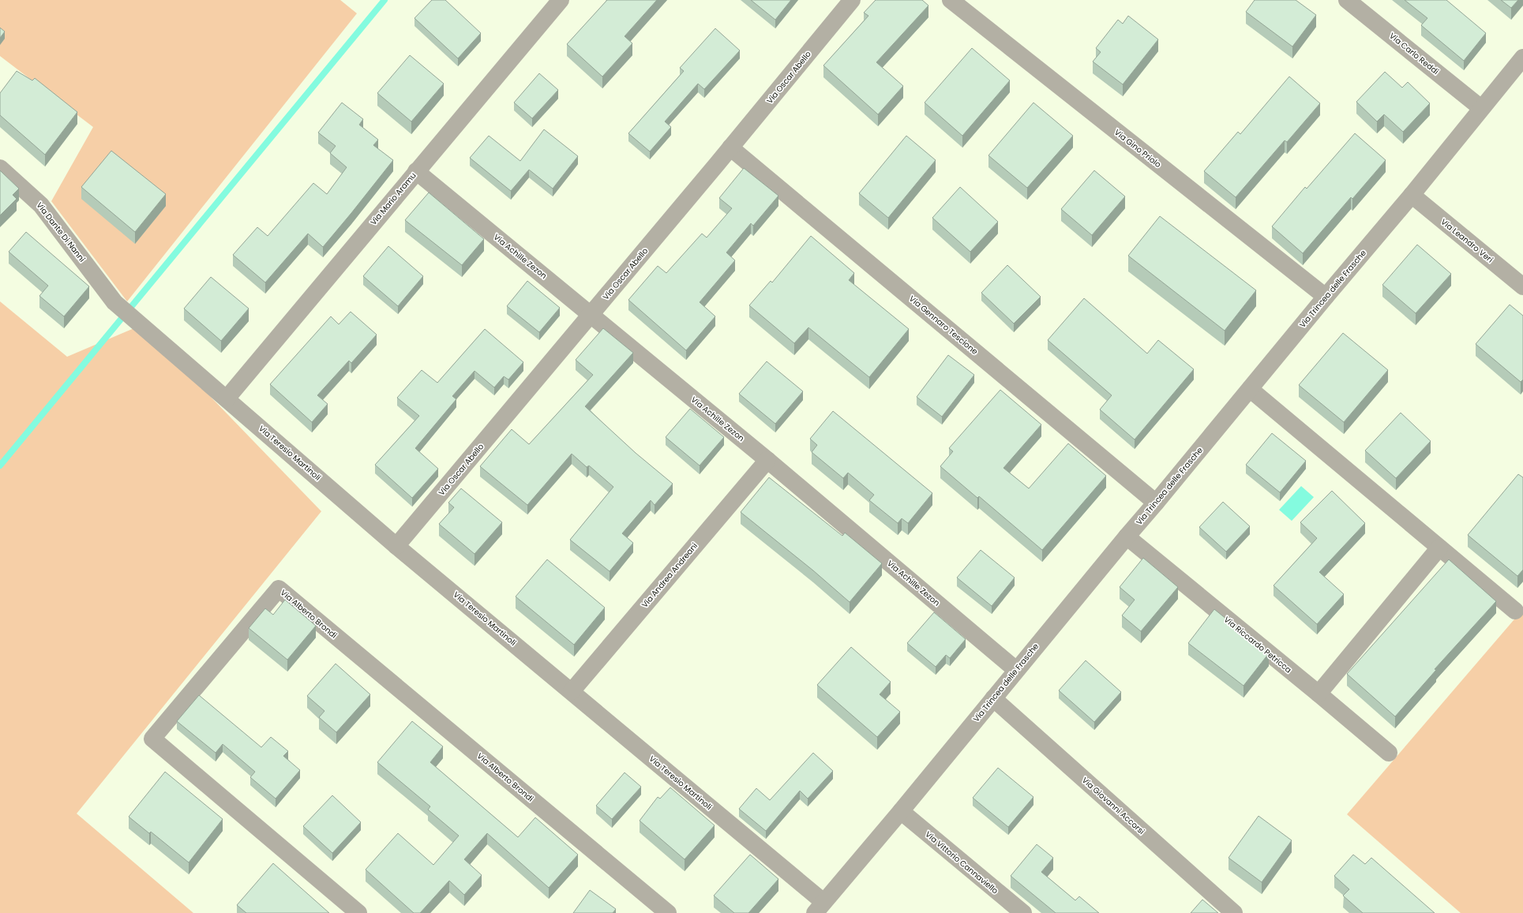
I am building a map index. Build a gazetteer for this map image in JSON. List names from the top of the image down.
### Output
{
  "streets": {
    "street": [
      "Via Carlo Reddi",
      "Via Oscar Abello",
      "Via Gino Priolo",
      "Via Mario Aramu",
      "Via Dante Di Nanni",
      "Via Leandro Veri",
      "Via Achille Zezon",
      "Via Trincea delle Frasche",
      "Via Gennaro Tescione",
      "Via Teresio Martinoli",
      "Via Andrea Andreani",
      "Via Alberto Brondi",
      "Via Riccardo Petricca",
      "Via Giovanni Accorsi",
      "Via Vittorio Cannaviello"
    ]
  },
  "crossings": [
    ["Via Carlo Reddi", "Via Trincea delle Frasche"],
    ["Via Oscar Abello", "Via Achille Zezon"],
    ["Via Oscar Abello", "Via Gennaro Tescione"],
    ["Via Oscar Abello", "Via Teresio Martinoli"],
    ["Via Gino Priolo", "Via Trincea delle Frasche"],
    ["Via Mario Aramu", "Via Achille Zezon"],
    ["Via Mario Aramu", "Via Teresio Martinoli"],
    ["Via Dante Di Nanni", "Via Teresio Martinoli"],
    ["Via Leandro Veri", "Via Trincea delle Frasche"],
    ["Via Achille Zezon", "Via Trincea delle Frasche"],
    ["Via Achille Zezon", "Via Andrea Andreani"],
    ["Via Trincea delle Frasche", "Via Gennaro Tescione"],
    ["Via Trincea delle Frasche", "Via Teresio Martinoli"],
    ["Via Trincea delle Frasche", "Via Riccardo Petricca"],
    ["Via Trincea delle Frasche", "Via Giovanni Accorsi"],
    ["Via Trincea delle Frasche", "Via Vittorio Cannaviello"],
    ["Via Teresio Martinoli", "Via Andrea Andreani"]
  ]
}
